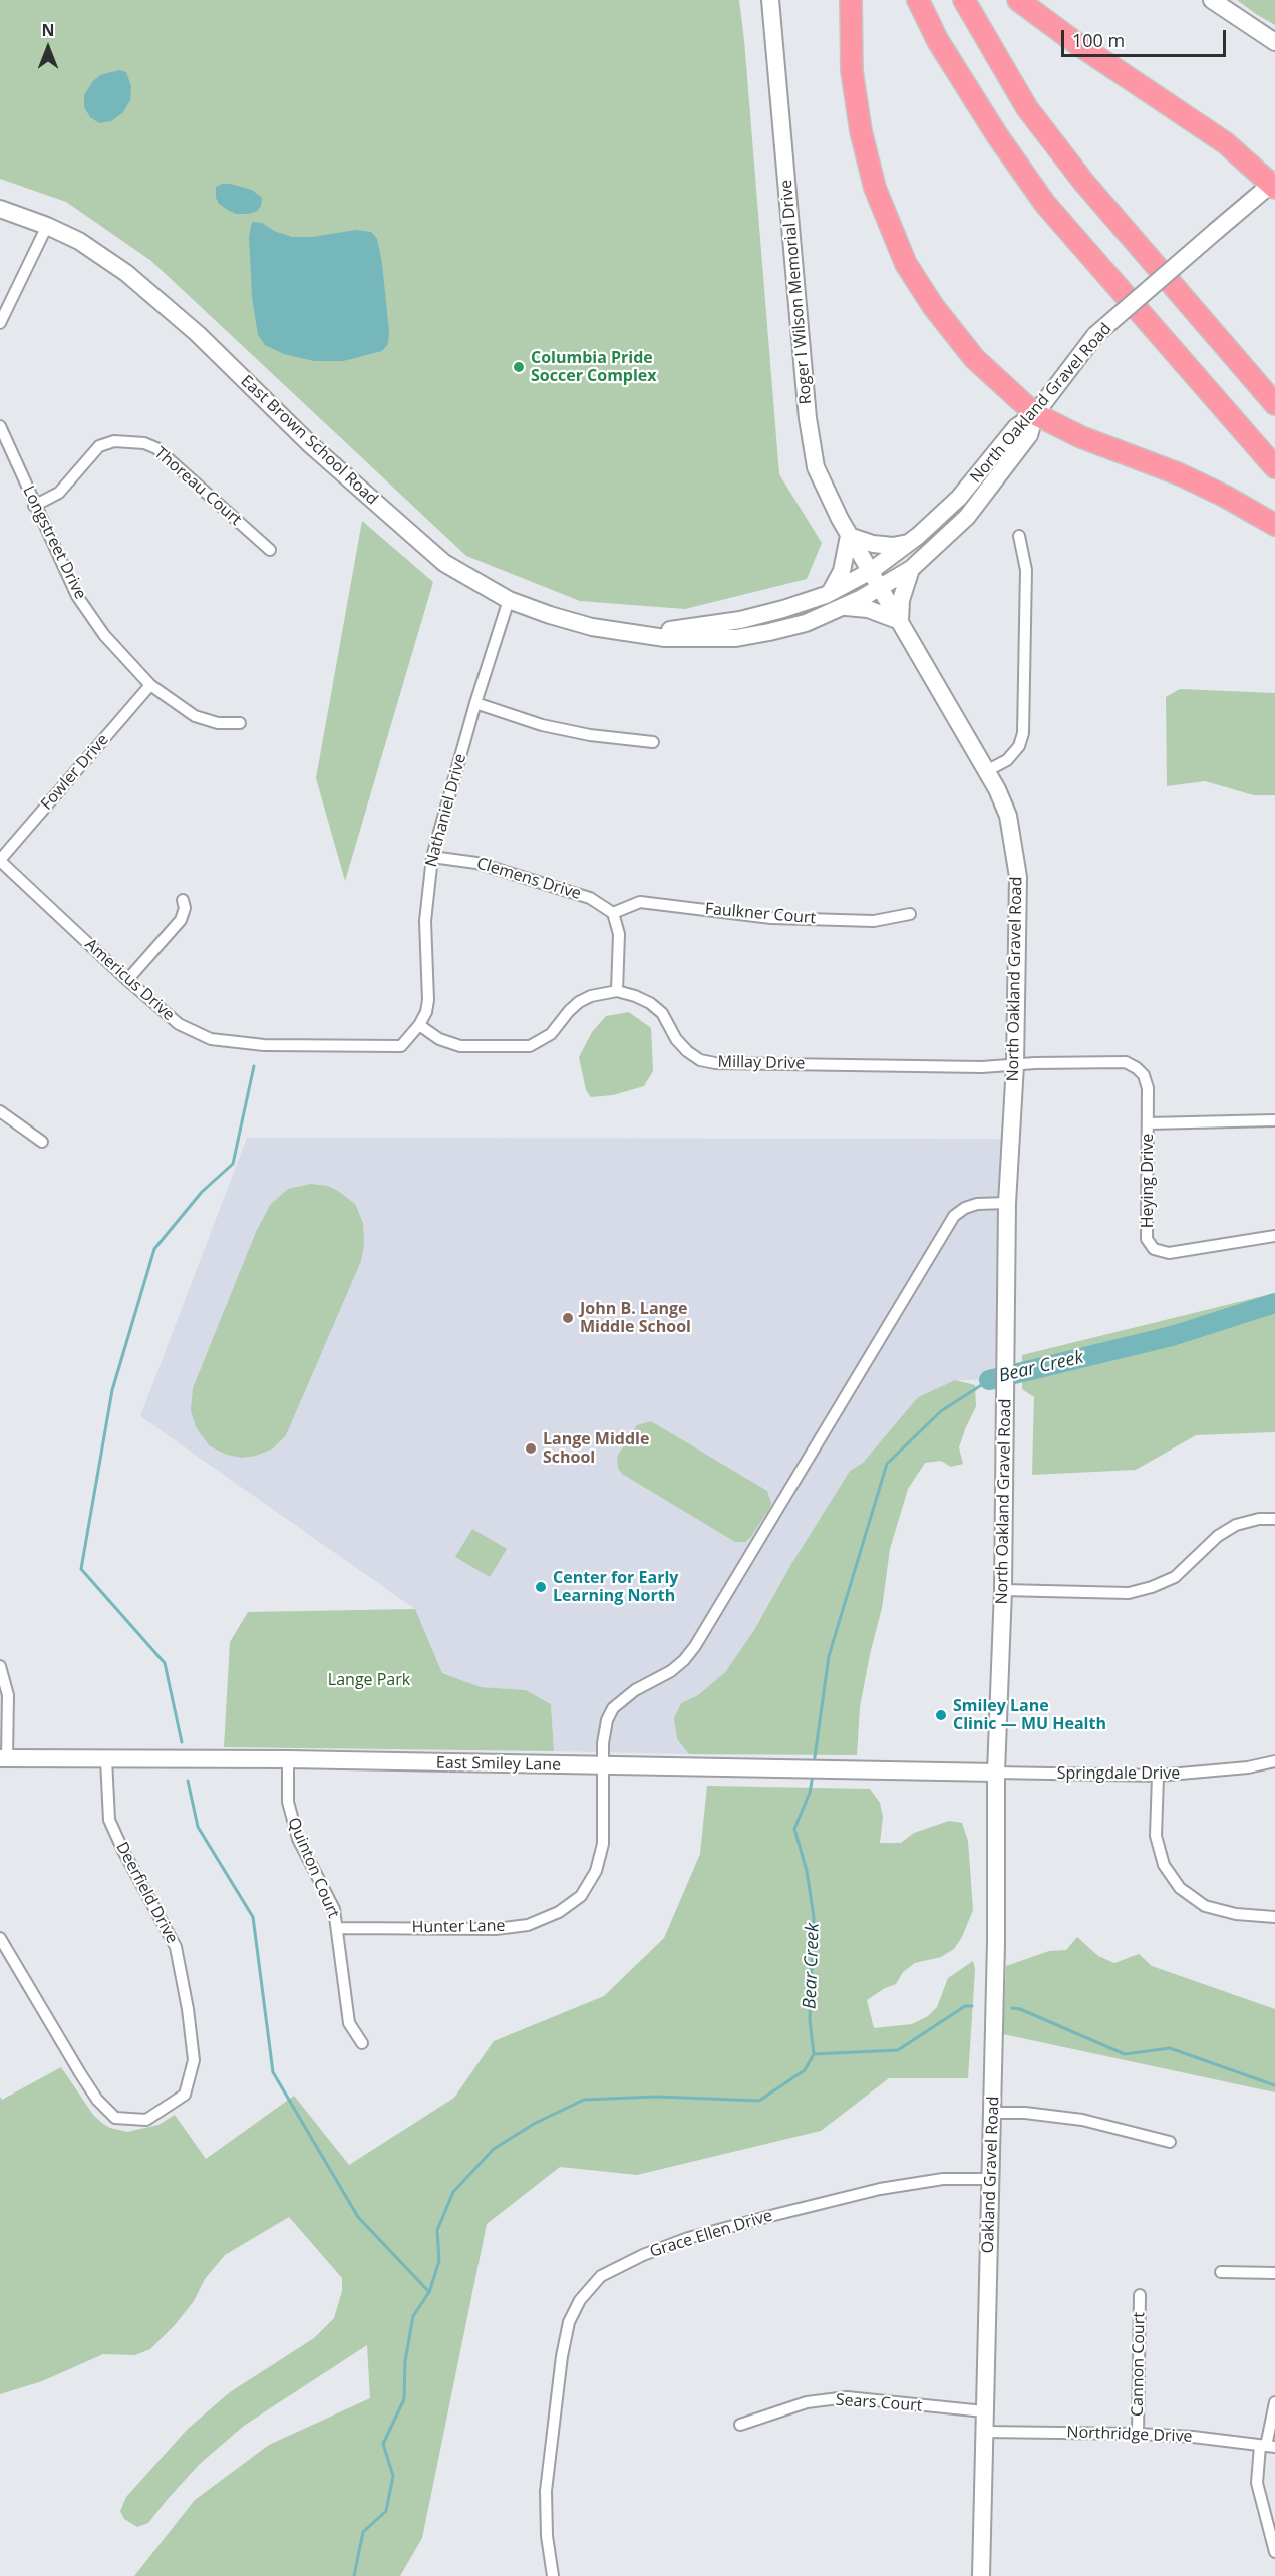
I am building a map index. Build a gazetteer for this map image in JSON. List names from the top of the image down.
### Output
{
  "streets": {
    "street": [
      "Roger I Wilson Memorial Drive",
      "North Oakland Gravel Road",
      "East Brown School Road",
      "Thoreau Court",
      "Longstreet Drive",
      "Fowler Drive",
      "Nathaniel Drive",
      "Clemens Drive",
      "Faulkner Court",
      "Americus Drive",
      "Millay Drive",
      "Heying Drive",
      "East Smiley Lane",
      "Springdale Drive",
      "Quinton Court",
      "Deerfield Drive",
      "Hunter Lane",
      "Oakland Gravel Road",
      "Grace Ellen Drive",
      "Cannon Court",
      "Sears Court",
      "Northridge Drive"
    ]
  },
  "crossings": [
    ["Roger I Wilson Memorial Drive", "North Oakland Gravel Road"],
    ["Roger I Wilson Memorial Drive", "East Brown School Road"],
    ["North Oakland Gravel Road", "East Brown School Road"],
    ["North Oakland Gravel Road", "Millay Drive"],
    ["North Oakland Gravel Road", "East Smiley Lane"],
    ["North Oakland Gravel Road", "Springdale Drive"],
    ["North Oakland Gravel Road", "Hunter Lane"],
    ["North Oakland Gravel Road", "Oakland Gravel Road"],
    ["East Brown School Road", "Nathaniel Drive"],
    ["Thoreau Court", "Longstreet Drive"],
    ["Longstreet Drive", "Fowler Drive"],
    ["Fowler Drive", "Americus Drive"],
    ["Nathaniel Drive", "Clemens Drive"],
    ["Nathaniel Drive", "Americus Drive"],
    ["Clemens Drive", "Faulkner Court"],
    ["Millay Drive", "Heying Drive"],
    ["East Smiley Lane", "Springdale Drive"],
    ["East Smiley Lane", "Quinton Court"],
    ["East Smiley Lane", "Deerfield Drive"],
    ["East Smiley Lane", "Hunter Lane"],
    ["East Smiley Lane", "Oakland Gravel Road"],
    ["Springdale Drive", "Oakland Gravel Road"],
    ["Quinton Court", "Hunter Lane"],
    ["Oakland Gravel Road", "Grace Ellen Drive"],
    ["Oakland Gravel Road", "Sears Court"],
    ["Oakland Gravel Road", "Northridge Drive"],
    ["Cannon Court", "Northridge Drive"]
  ],
  "water": ["Bear Creek"],
  "parks": ["Lange Park"],
  "places": [
    "Columbia Pride Soccer Complex",
    "John B. Lange Middle School",
    "Lange Middle School",
    "Center for Early Learning North",
    "Smiley Lane Clinic — MU Health"
  ],
  "scale_bar": "100 m",
  "north": "top"
}
